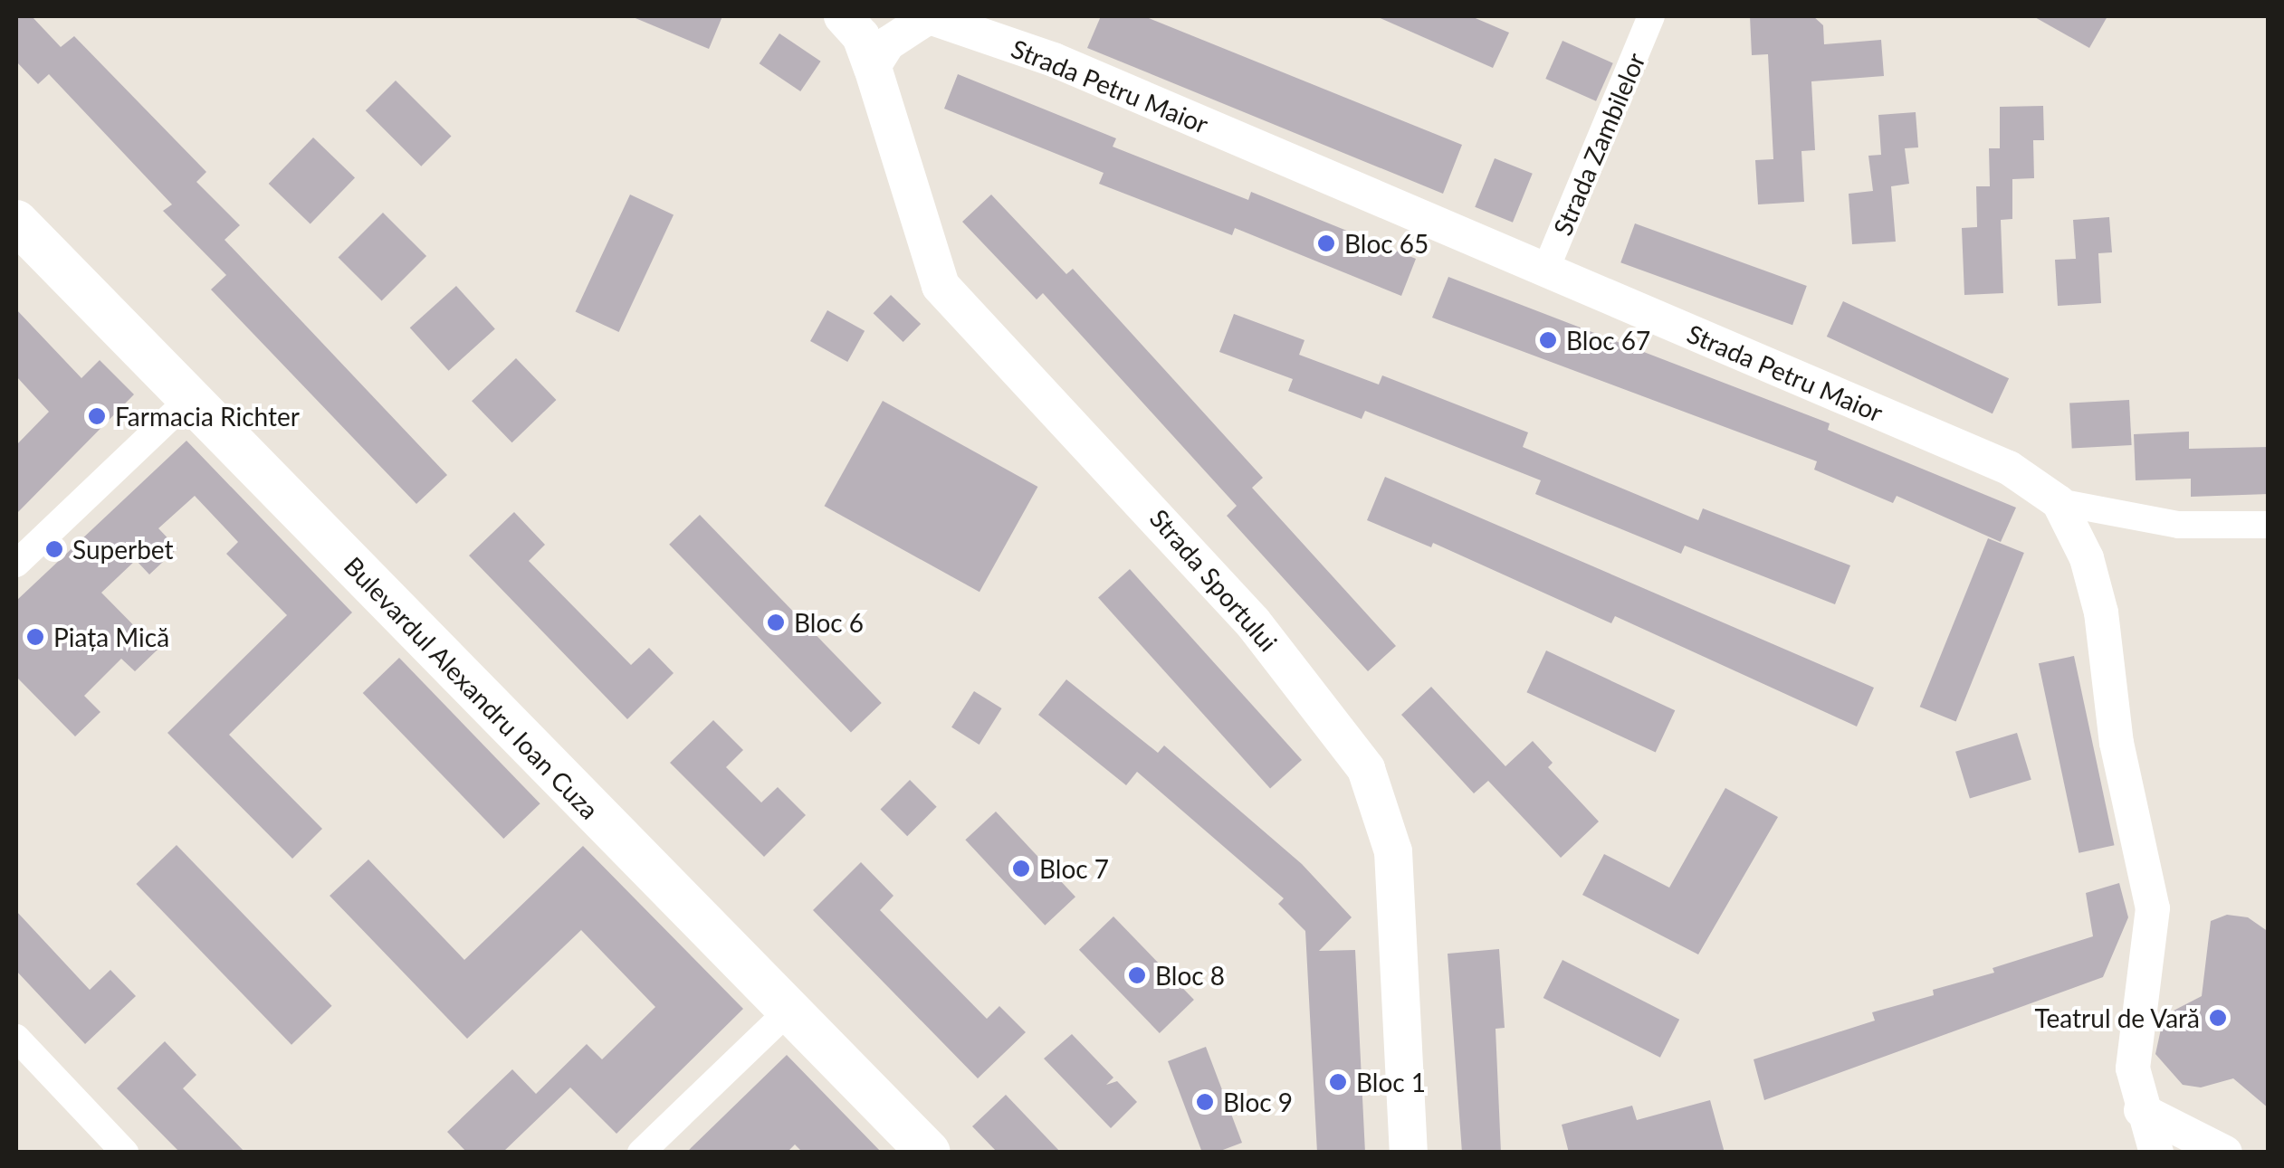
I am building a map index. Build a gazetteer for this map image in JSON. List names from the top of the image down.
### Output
{
  "streets": {
    "main road": ["Strada Sportului", "Bulevardul Alexandru Ioan Cuza"],
    "street": ["Strada Petru Maior", "Strada Zambilelor"]
  },
  "crossings": [
    ["Strada Petru Maior", "Strada Zambilelor"],
    ["Strada Petru Maior", "Strada Sportului"]
  ],
  "places": [
    "Bloc 65",
    "Bloc 67",
    "Farmacia Richter",
    "Superbet",
    "Bloc 6",
    "Piața Mică",
    "Bloc 7",
    "Bloc 8",
    "Teatrul de Vară",
    "Bloc 1",
    "Bloc 9"
  ]
}
